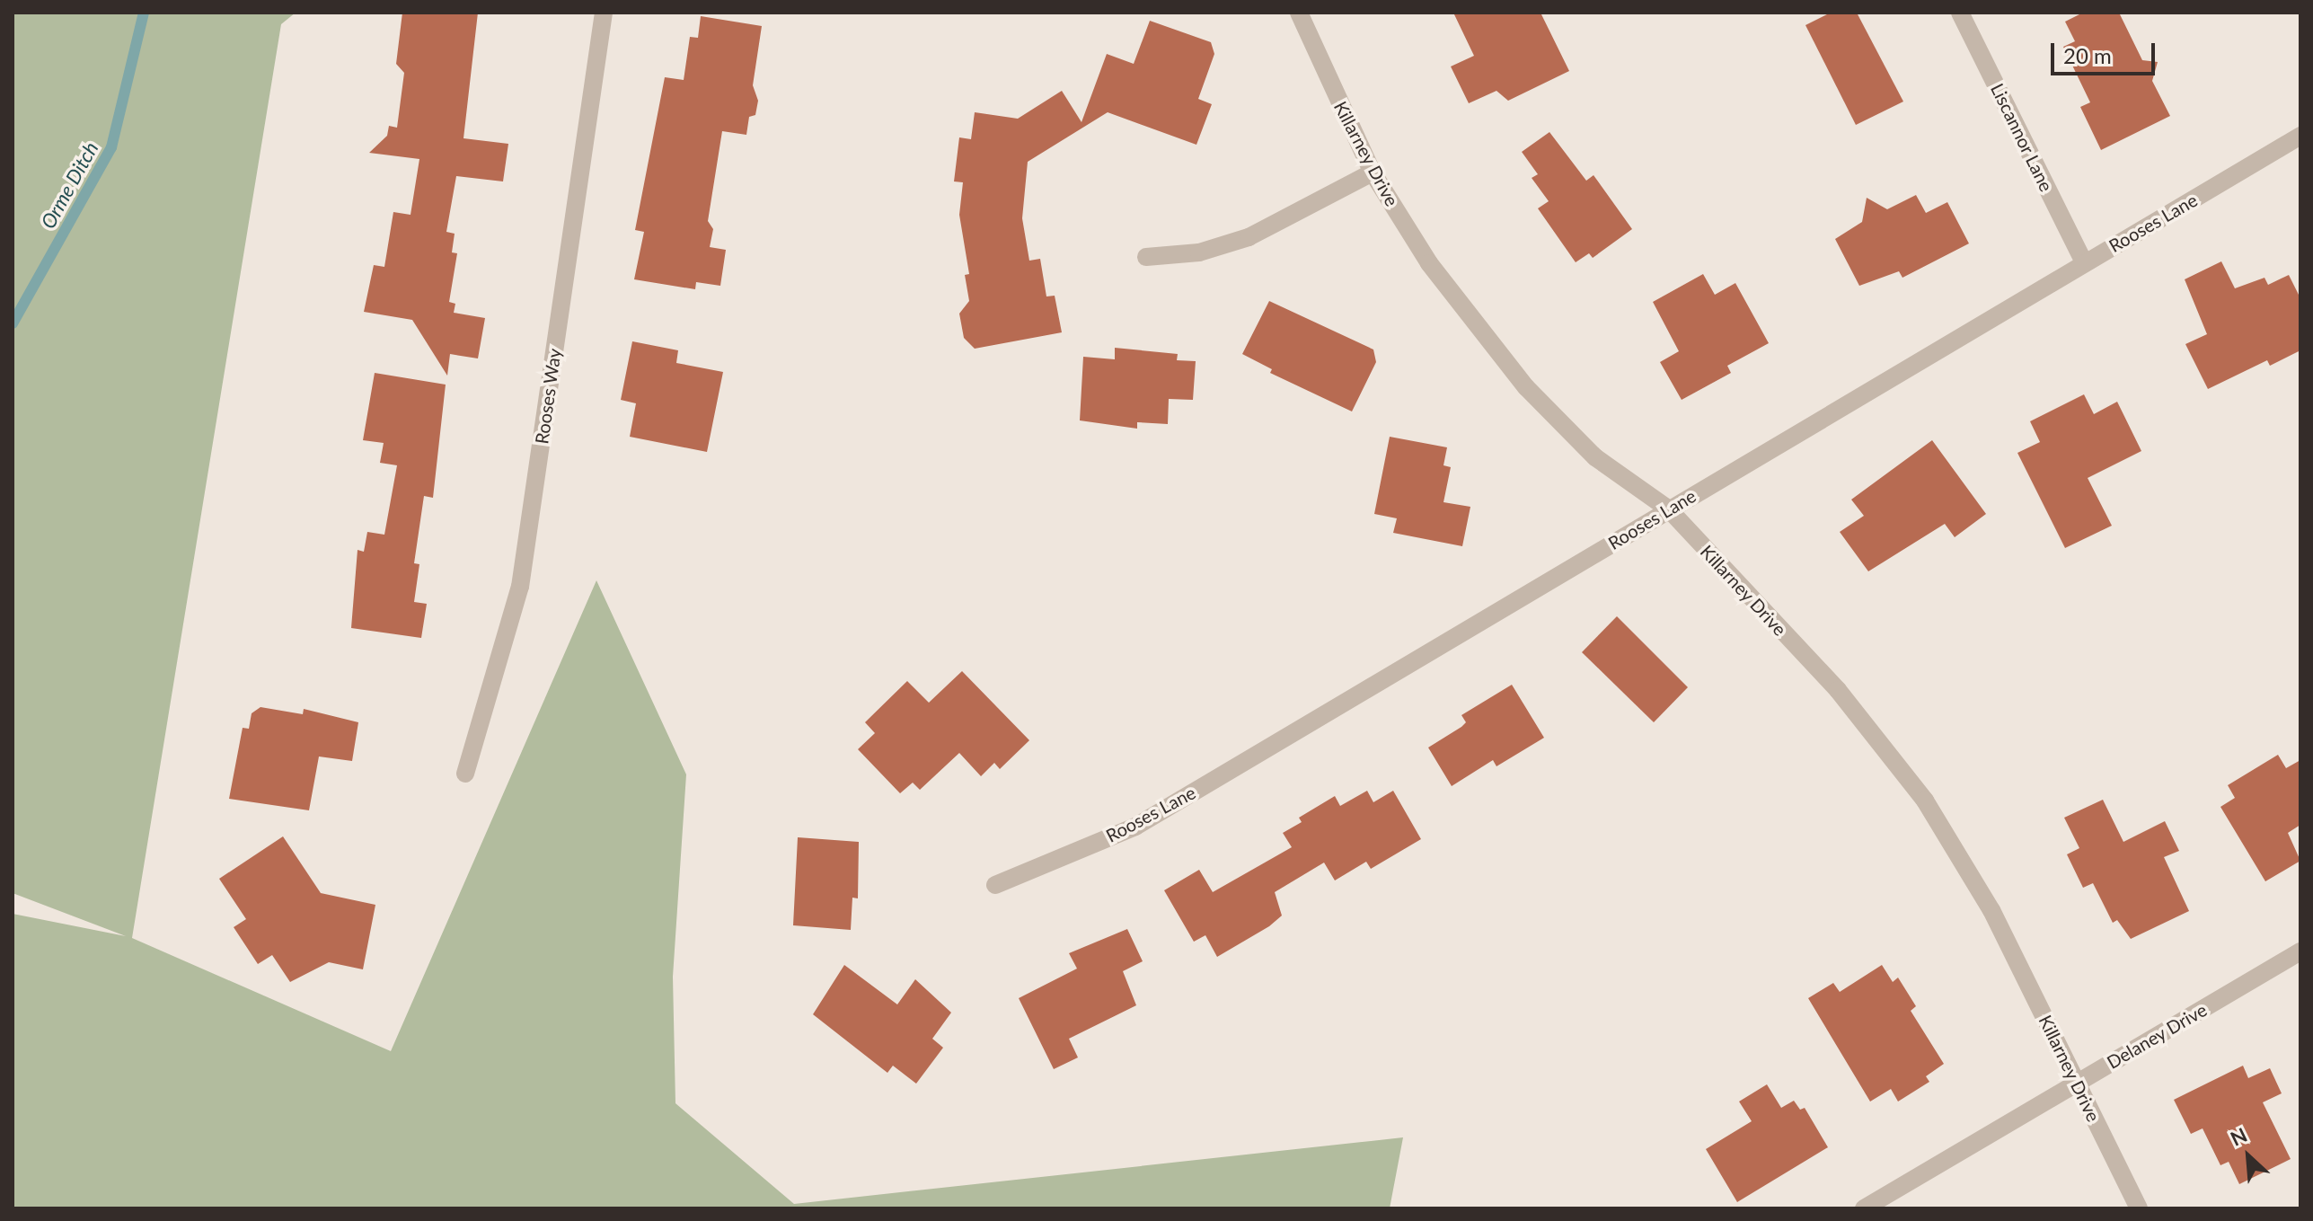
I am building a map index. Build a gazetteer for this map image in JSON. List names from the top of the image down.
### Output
{
  "streets": {
    "street": [
      "Liscannor Lane",
      "Killarney Drive",
      "Rooses Lane",
      "Rooses Way",
      "Delaney Drive"
    ]
  },
  "crossings": [
    ["Liscannor Lane", "Rooses Lane"],
    ["Killarney Drive", "Rooses Lane"],
    ["Killarney Drive", "Delaney Drive"]
  ],
  "water": ["Orme Ditch"],
  "scale_bar": "20 m",
  "north": "top left"
}
